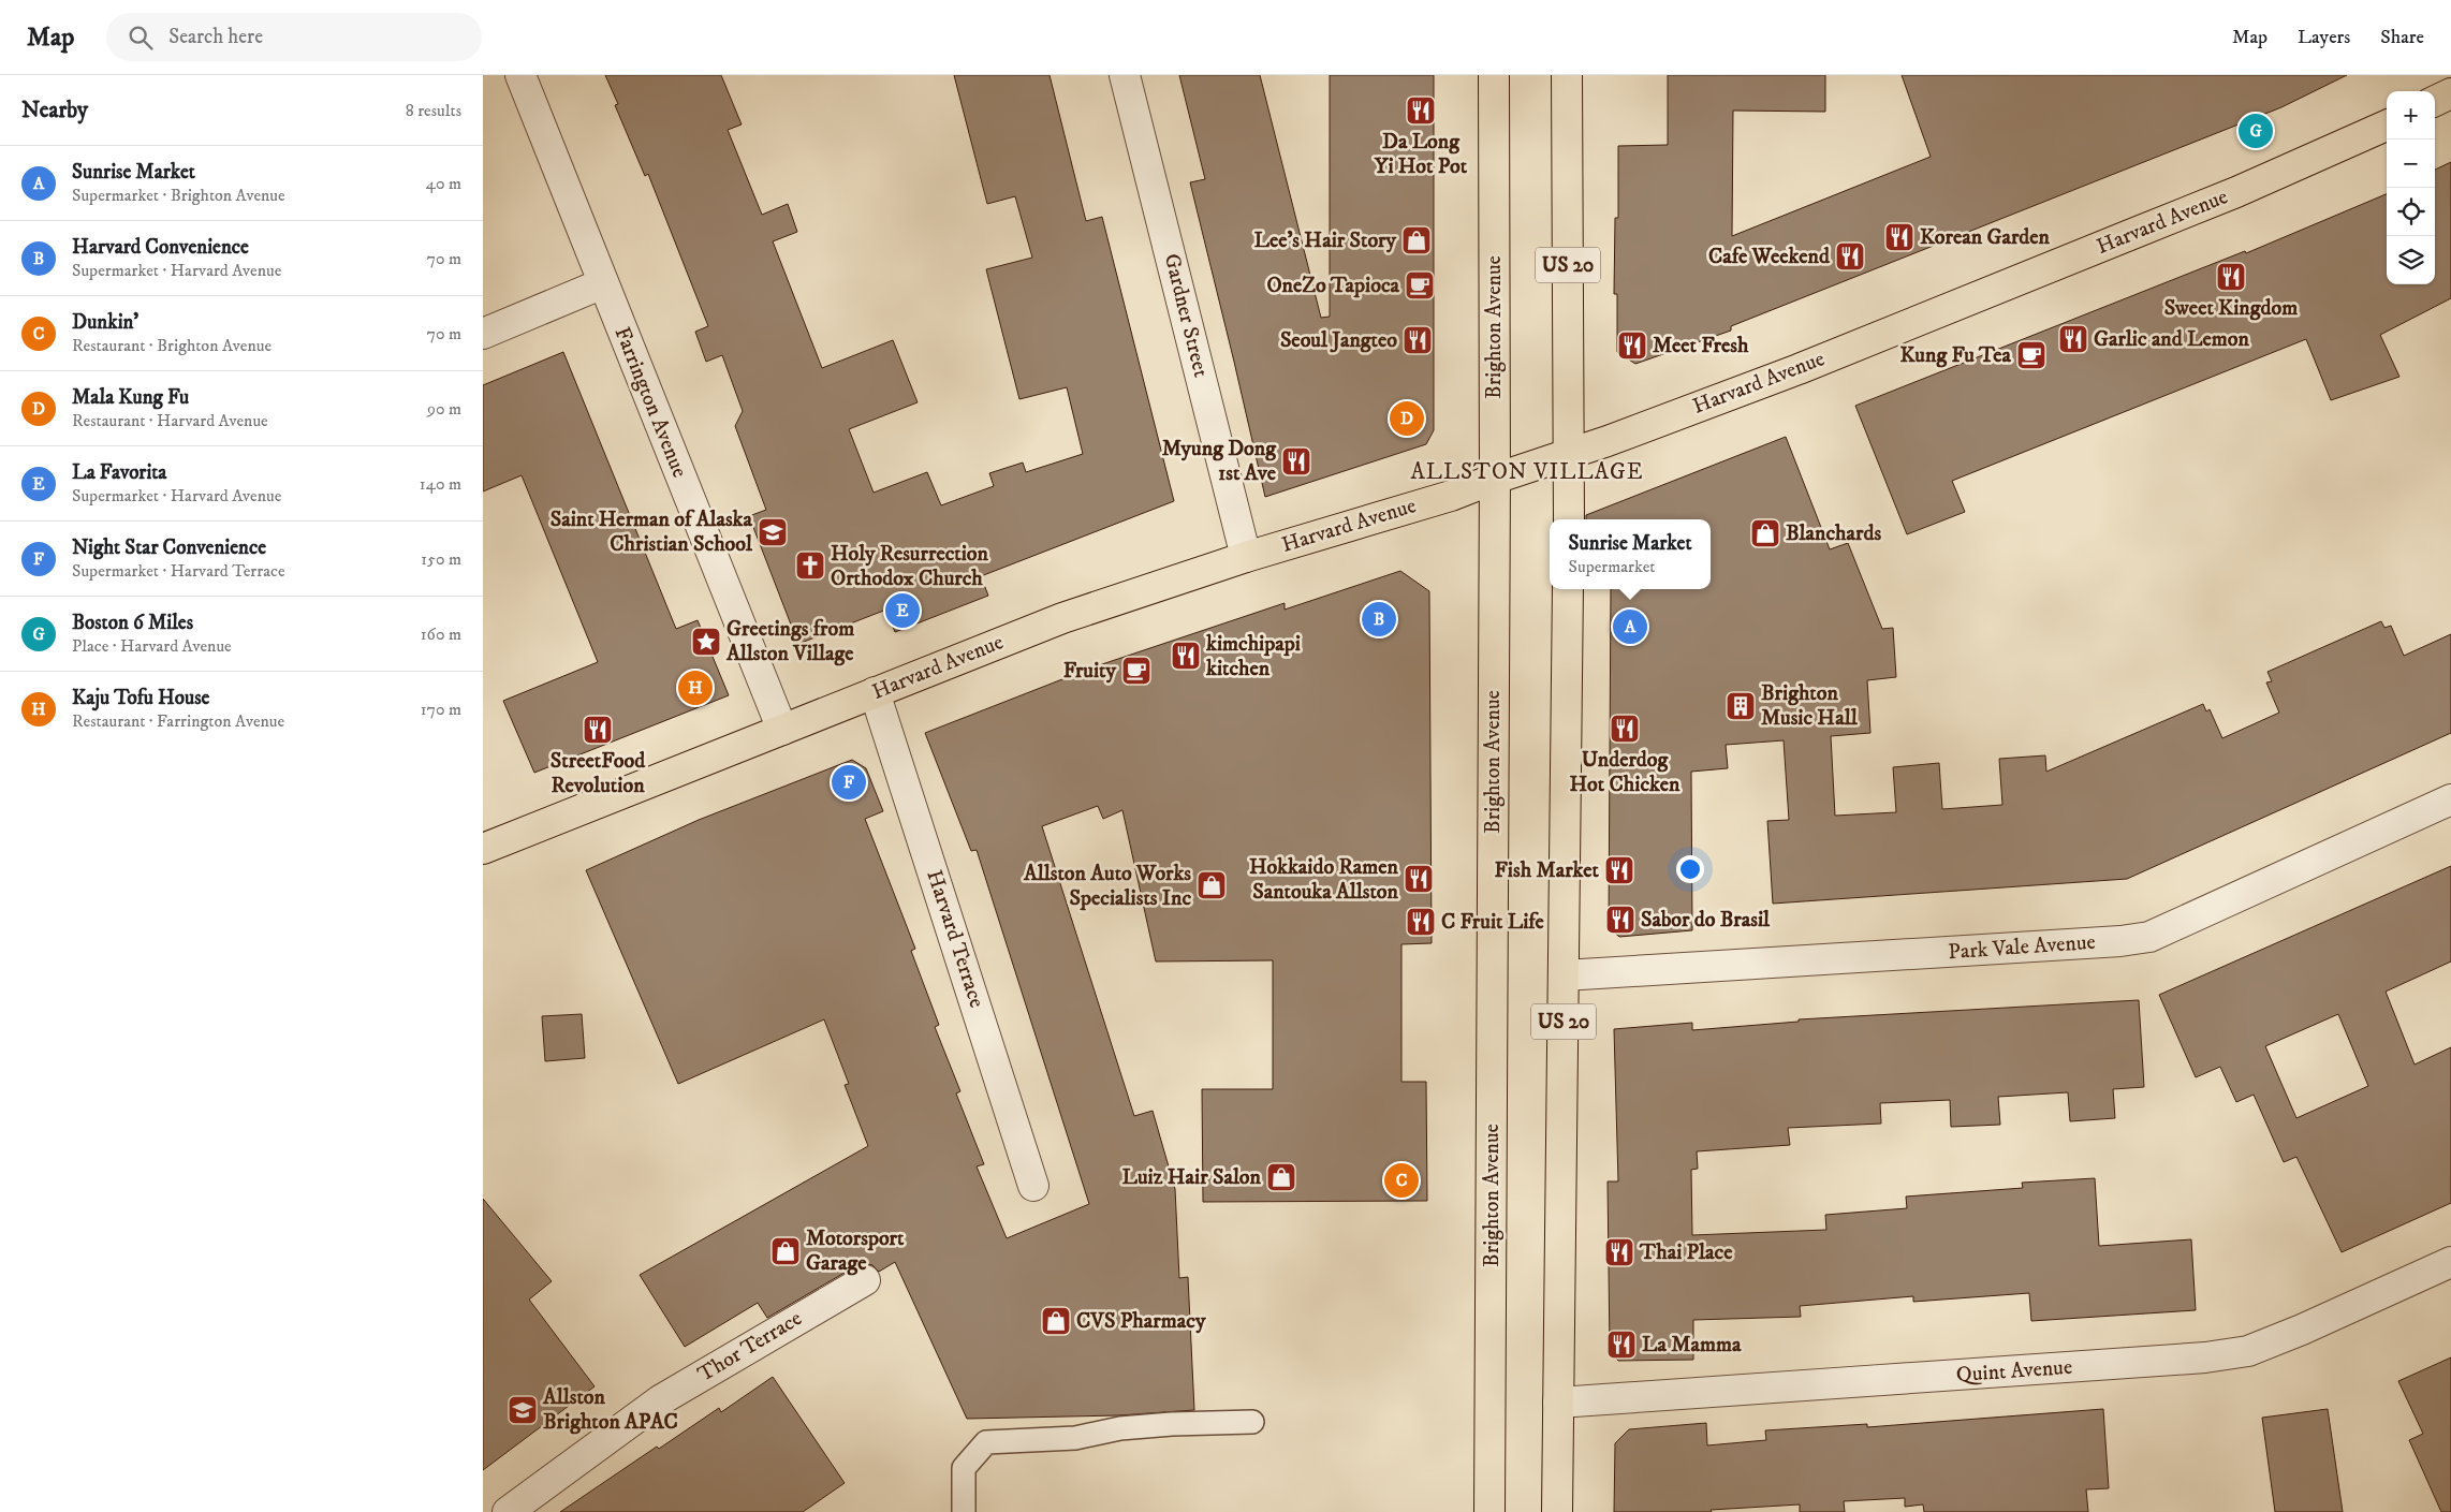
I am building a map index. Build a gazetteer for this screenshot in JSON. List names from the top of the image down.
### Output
{
  "streets": {
    "main road": ["Harvard Avenue", "US 20", "Brighton Avenue"],
    "street": [
      "Gardner Street",
      "Farrington Avenue",
      "Harvard Terrace",
      "Park Vale Avenue",
      "Thor Terrace",
      "Quint Avenue"
    ]
  },
  "crossings": [
    ["Harvard Avenue", "US 20"],
    ["Harvard Avenue", "Gardner Street"],
    ["Harvard Avenue", "Brighton Avenue"],
    ["Harvard Avenue", "Farrington Avenue"],
    ["Harvard Avenue", "Harvard Terrace"],
    ["US 20", "Park Vale Avenue"],
    ["US 20", "Quint Avenue"]
  ],
  "districts": ["ALLSTON VILLAGE"],
  "places": {
    "restaurant": [
      "Da Long Yi Hot Pot",
      "Korean Garden",
      "Cafe Weekend",
      "Sweet Kingdom",
      "Garlic and Lemon",
      "Seoul Jangteo",
      "Meet Fresh",
      "Myung Dong 1st Ave",
      "kimchipapi kitchen",
      "Underdog Hot Chicken",
      "StreetFood Revolution",
      "Fish Market",
      "Hokkaido Ramen Santouka Allston",
      "Sabor do Brasil",
      "C Fruit Life",
      "Thai Place",
      "La Mamma"
    ],
    "shop": [
      "Lee's Hair Story",
      "Blanchards",
      "Allston Auto Works Specialists Inc",
      "Luiz Hair Salon",
      "Motorsport Garage",
      "CVS Pharmacy"
    ],
    "cafe": ["OneZo Tapioca", "Kung Fu Tea", "Fruity"],
    "school or university": ["Saint Herman of Alaska Christian School", "Allston Brighton APAC"],
    "church": ["Holy Resurrection Orthodox Church"],
    "place": ["Greetings from Allston Village"],
    "building": ["Brighton Music Hall"]
  },
  "page": {
    "header": "Map",
    "search": "Search here",
    "nav": ["Map", "Layers", "Share"],
    "heading": ["Nearby", "8 results"],
    "map_buttons": ["+", "−"],
    "pins": [
      "G",
      "D",
      "E",
      "B",
      "A",
      "H",
      "F",
      "C"
    ],
    "list": [
      {
        "mark": "A",
        "name": "Sunrise Market",
        "note": "Supermarket · Brighton Avenue",
        "value": "40 m"
      },
      {
        "mark": "B",
        "name": "Harvard Convenience",
        "note": "Supermarket · Harvard Avenue",
        "value": "70 m"
      },
      {
        "mark": "C",
        "name": "Dunkin'",
        "note": "Restaurant · Brighton Avenue",
        "value": "70 m"
      },
      {
        "mark": "D",
        "name": "Mala Kung Fu",
        "note": "Restaurant · Harvard Avenue",
        "value": "90 m"
      },
      {
        "mark": "E",
        "name": "La Favorita",
        "note": "Supermarket · Harvard Avenue",
        "value": "140 m"
      },
      {
        "mark": "F",
        "name": "Night Star Convenience",
        "note": "Supermarket · Harvard Terrace",
        "value": "150 m"
      },
      {
        "mark": "G",
        "name": "Boston 6 Miles",
        "note": "Place · Harvard Avenue",
        "value": "160 m"
      },
      {
        "mark": "H",
        "name": "Kaju Tofu House",
        "note": "Restaurant · Farrington Avenue",
        "value": "170 m"
      }
    ],
    "popup": ["Sunrise Market", "Supermarket"]
  }
}
